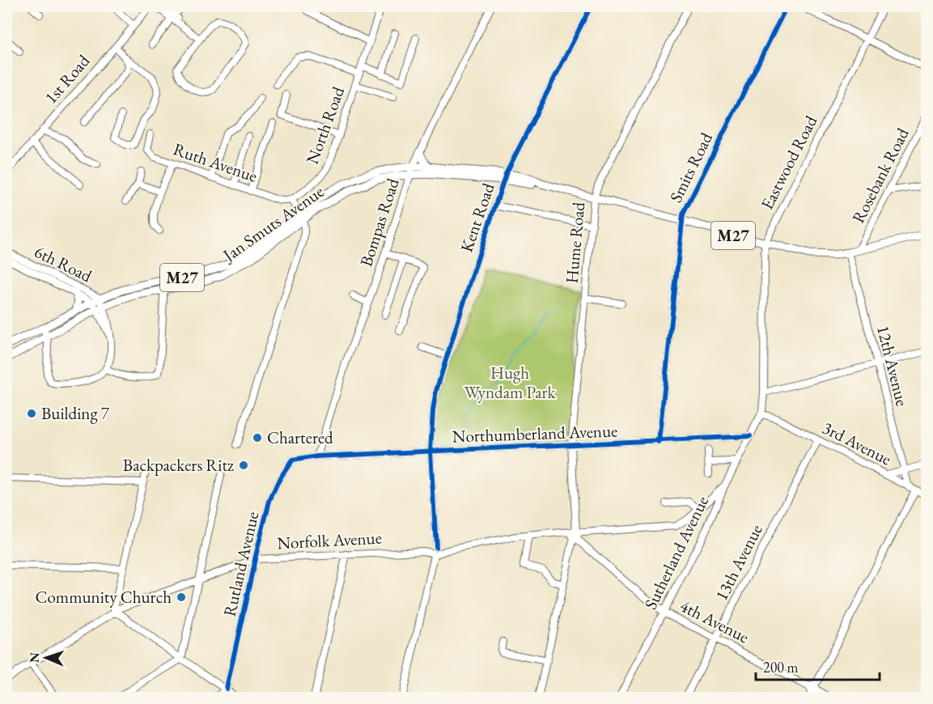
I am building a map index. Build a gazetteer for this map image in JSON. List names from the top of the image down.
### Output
{
  "streets": {
    "main road": ["Jan Smuts Avenue", "M27"],
    "street": [
      "1st Road",
      "North Road",
      "Ruth Avenue",
      "Eastwood Road",
      "Smits Road",
      "Rosebank Road",
      "Kent Road",
      "Bompas Road",
      "Hume Road",
      "6th Road",
      "12th Avenue",
      "Northumberland Avenue",
      "3rd Avenue",
      "Norfolk Avenue",
      "Sutherland Avenue",
      "13th Avenue",
      "Rutland Avenue",
      "4th Avenue"
    ]
  },
  "crossings": [
    ["North Road", "Ruth Avenue"],
    ["Eastwood Road", "Jan Smuts Avenue"],
    ["Eastwood Road", "3rd Avenue"],
    ["Eastwood Road", "Sutherland Avenue"],
    ["Smits Road", "Jan Smuts Avenue"],
    ["Smits Road", "Northumberland Avenue"],
    ["Rosebank Road", "Jan Smuts Avenue"],
    ["Kent Road", "Jan Smuts Avenue"],
    ["Kent Road", "Northumberland Avenue"],
    ["Kent Road", "Norfolk Avenue"],
    ["Bompas Road", "Jan Smuts Avenue"],
    ["Bompas Road", "Northumberland Avenue"],
    ["Jan Smuts Avenue", "Hume Road"],
    ["Jan Smuts Avenue", "6th Road"],
    ["Jan Smuts Avenue", "12th Avenue"],
    ["Hume Road", "Northumberland Avenue"],
    ["Hume Road", "Norfolk Avenue"],
    ["Hume Road", "4th Avenue"],
    ["12th Avenue", "3rd Avenue"],
    ["Northumberland Avenue", "Sutherland Avenue"],
    ["Northumberland Avenue", "Rutland Avenue"],
    ["3rd Avenue", "Sutherland Avenue"],
    ["3rd Avenue", "13th Avenue"],
    ["Norfolk Avenue", "Sutherland Avenue"],
    ["Norfolk Avenue", "Rutland Avenue"],
    ["Norfolk Avenue", "4th Avenue"],
    ["Sutherland Avenue", "4th Avenue"],
    ["13th Avenue", "4th Avenue"]
  ],
  "parks": ["Hugh Wyndam Park"],
  "places": [
    "Building 7",
    "Chartered",
    "Backpackers Ritz",
    "Community Church"
  ],
  "scale_bar": "200 m",
  "north": "left"
}
